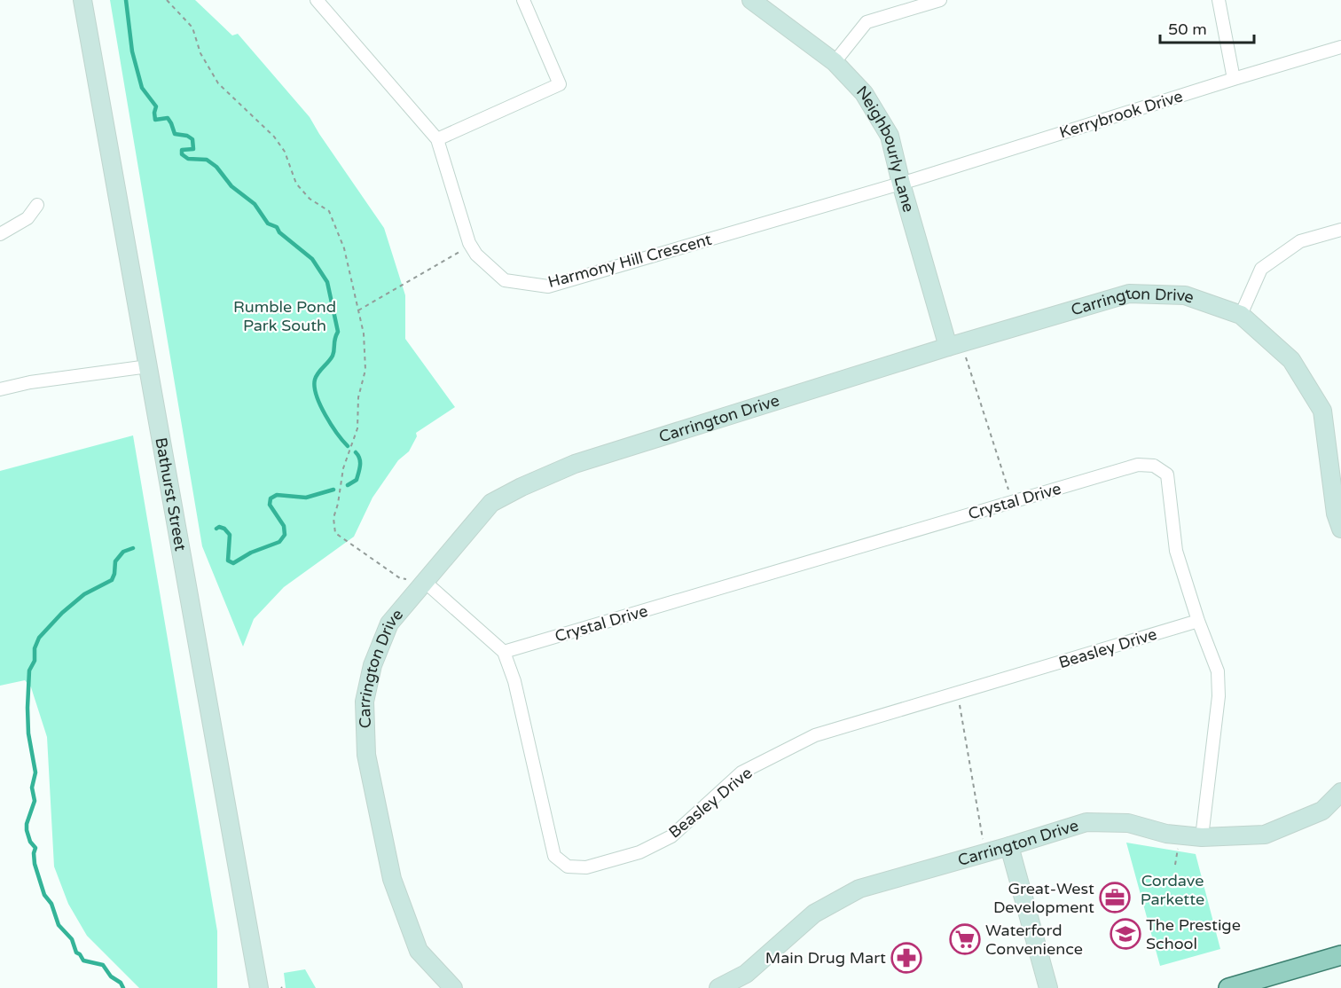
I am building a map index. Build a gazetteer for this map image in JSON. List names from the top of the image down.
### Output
{
  "streets": {
    "street": [
      "Kerrybrook Drive",
      "Neighbourly Lane",
      "Harmony Hill Crescent",
      "Carrington Drive",
      "Bathurst Street",
      "Crystal Drive",
      "Beasley Drive"
    ]
  },
  "crossings": [
    ["Kerrybrook Drive", "Neighbourly Lane"],
    ["Kerrybrook Drive", "Harmony Hill Crescent"],
    ["Neighbourly Lane", "Harmony Hill Crescent"],
    ["Neighbourly Lane", "Carrington Drive"],
    ["Carrington Drive", "Crystal Drive"],
    ["Carrington Drive", "Beasley Drive"],
    ["Crystal Drive", "Beasley Drive"]
  ],
  "parks": ["Rumble Pond Park South", "Cordave Parkette"],
  "places": {
    "office": ["Great-West Development"],
    "school or university": ["The Prestige School"],
    "supermarket": ["Waterford Convenience"],
    "pharmacy": ["Main Drug Mart"]
  },
  "scale_bar": "50 m"
}
